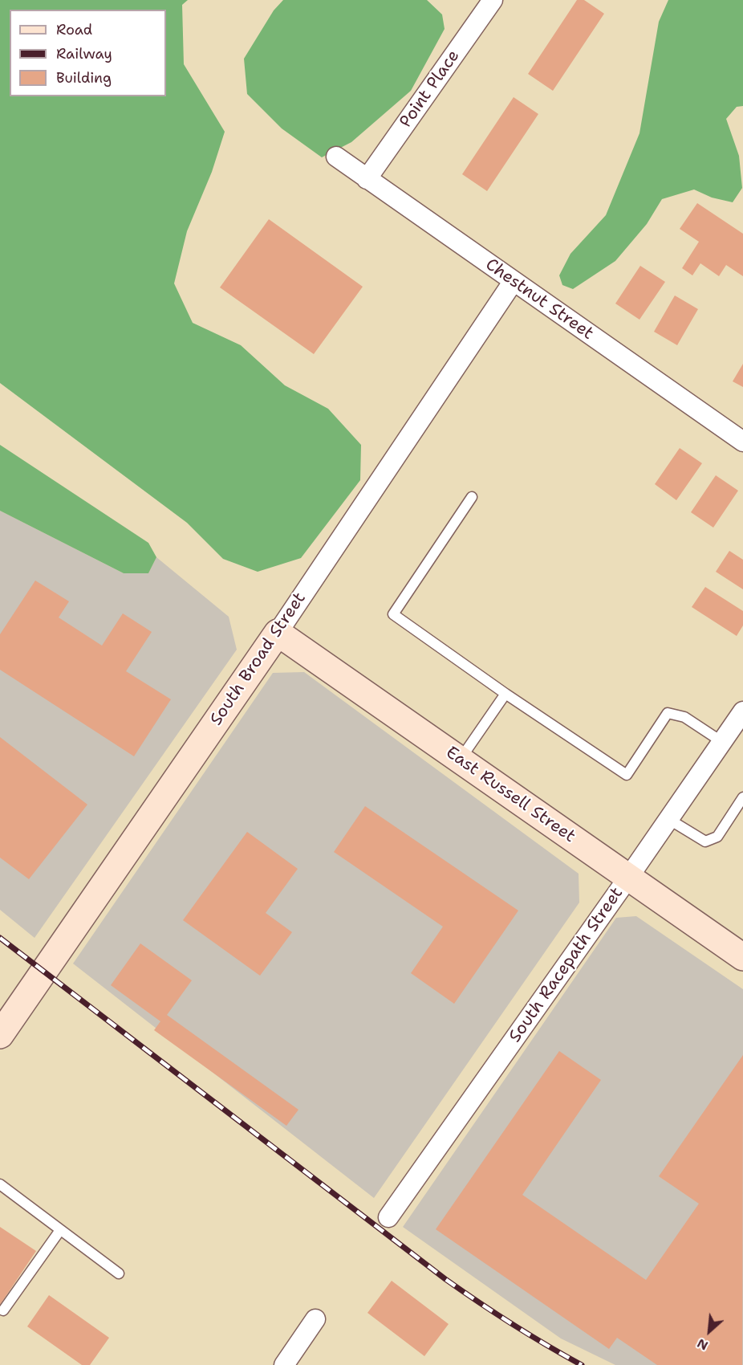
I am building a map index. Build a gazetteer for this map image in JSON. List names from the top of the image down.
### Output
{
  "streets": {
    "street": [
      "Point Place",
      "Chestnut Street",
      "South Broad Street",
      "East Russell Street",
      "South Racepath Street"
    ]
  },
  "crossings": [
    ["Point Place", "Chestnut Street"],
    ["Chestnut Street", "South Broad Street"],
    ["South Broad Street", "East Russell Street"],
    ["East Russell Street", "South Racepath Street"]
  ],
  "legend": ["Road", "Railway", "Building"],
  "north": "bottom left"
}
